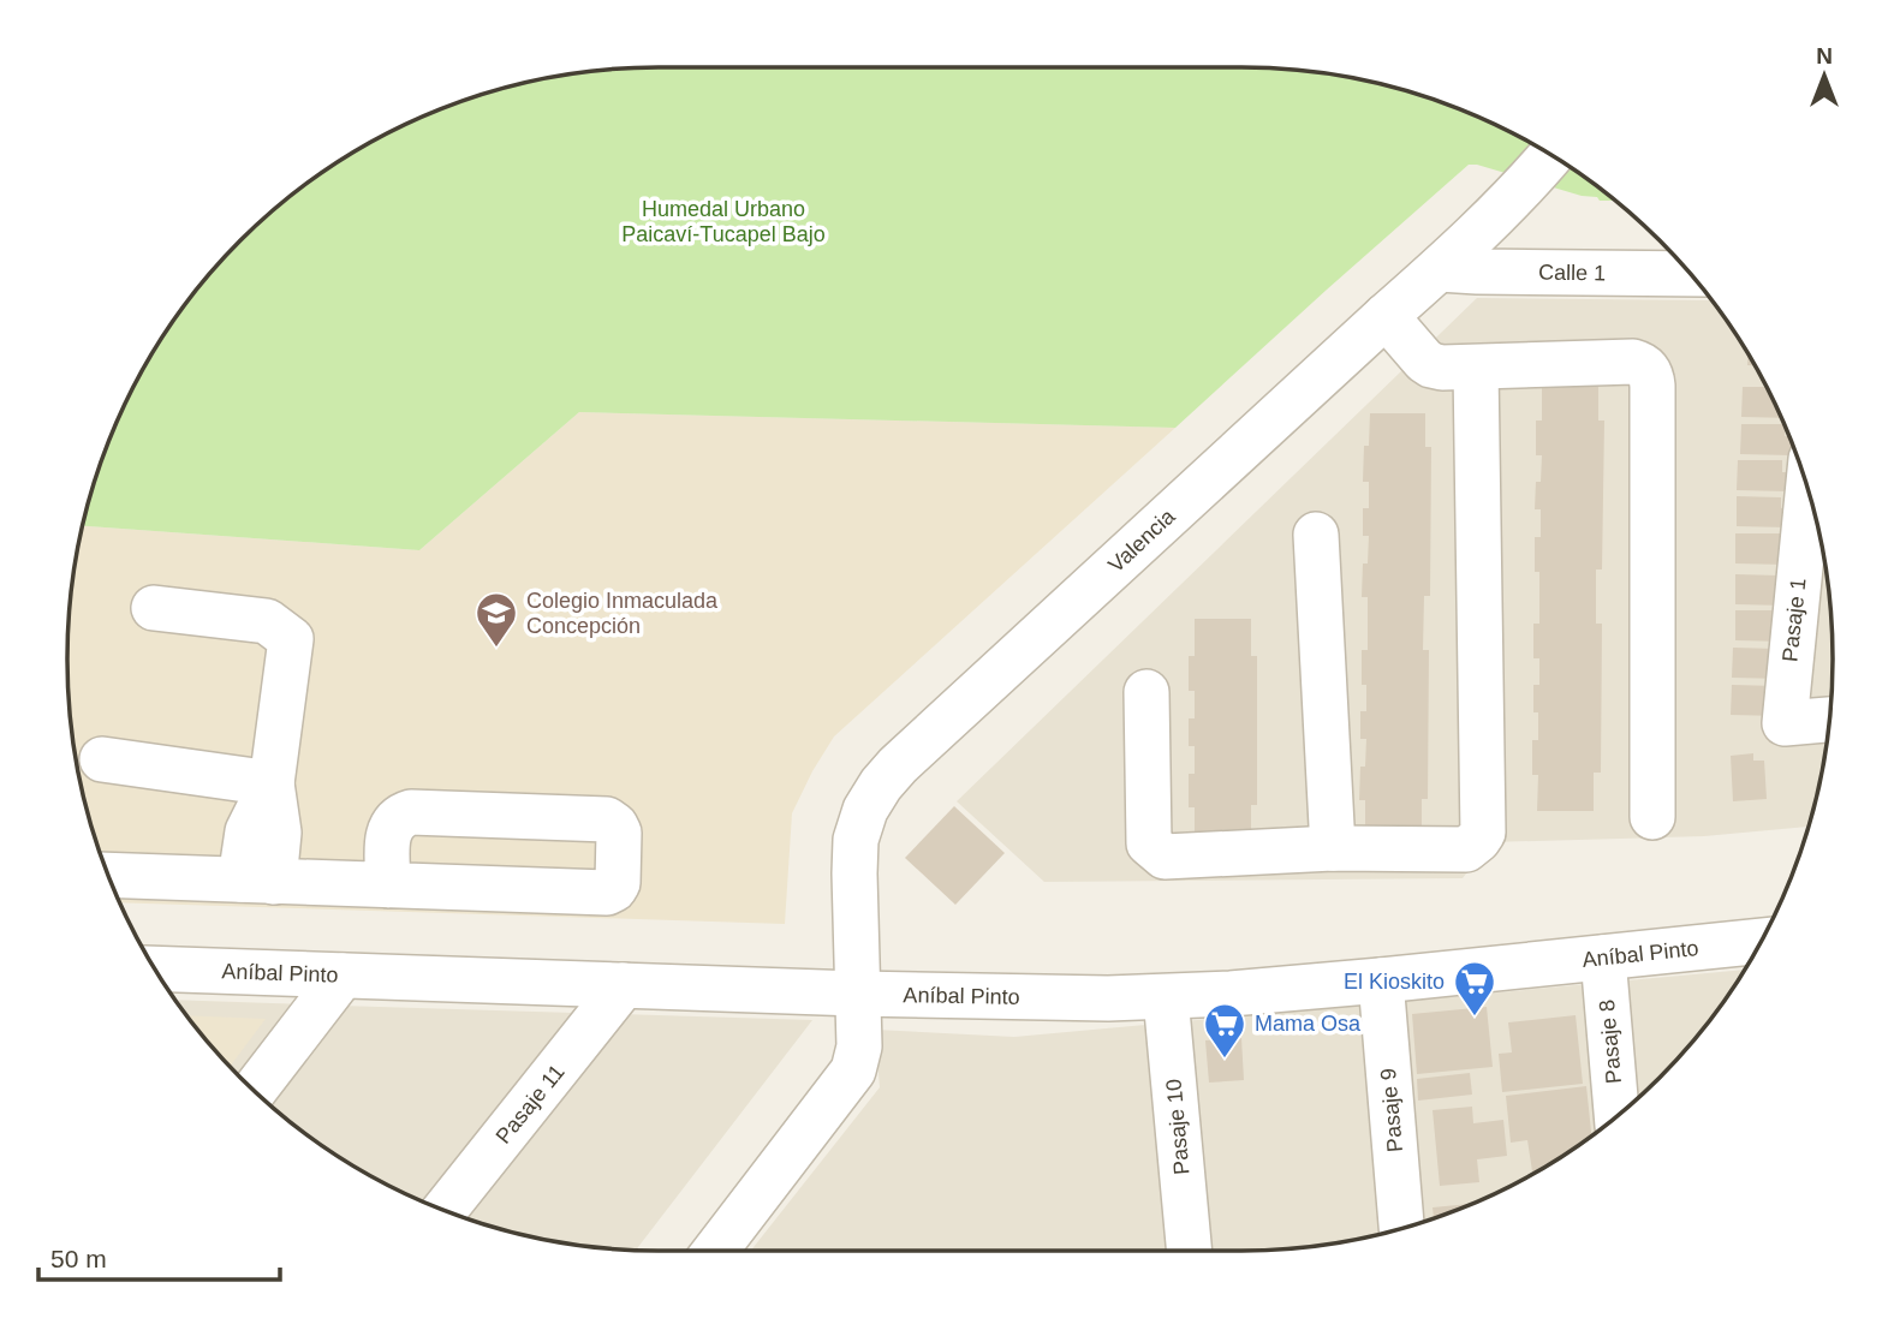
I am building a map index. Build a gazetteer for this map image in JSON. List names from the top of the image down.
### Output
{
  "streets": {
    "street": [
      "Calle 1",
      "Valencia",
      "Pasaje 1",
      "Aníbal Pinto",
      "Pasaje 8",
      "Pasaje 11",
      "Pasaje 9",
      "Pasaje 10"
    ]
  },
  "crossings": [
    ["Calle 1", "Valencia"],
    ["Valencia", "Aníbal Pinto"],
    ["Aníbal Pinto", "Pasaje 8"],
    ["Aníbal Pinto", "Pasaje 11"],
    ["Aníbal Pinto", "Pasaje 9"],
    ["Aníbal Pinto", "Pasaje 10"]
  ],
  "parks": ["Humedal Urbano Paicaví-Tucapel Bajo"],
  "places": {
    "school or university": ["Colegio Inmaculada Concepción"],
    "supermarket": ["El Kioskito", "Mama Osa"]
  },
  "scale_bar": "50 m",
  "north": "top"
}
